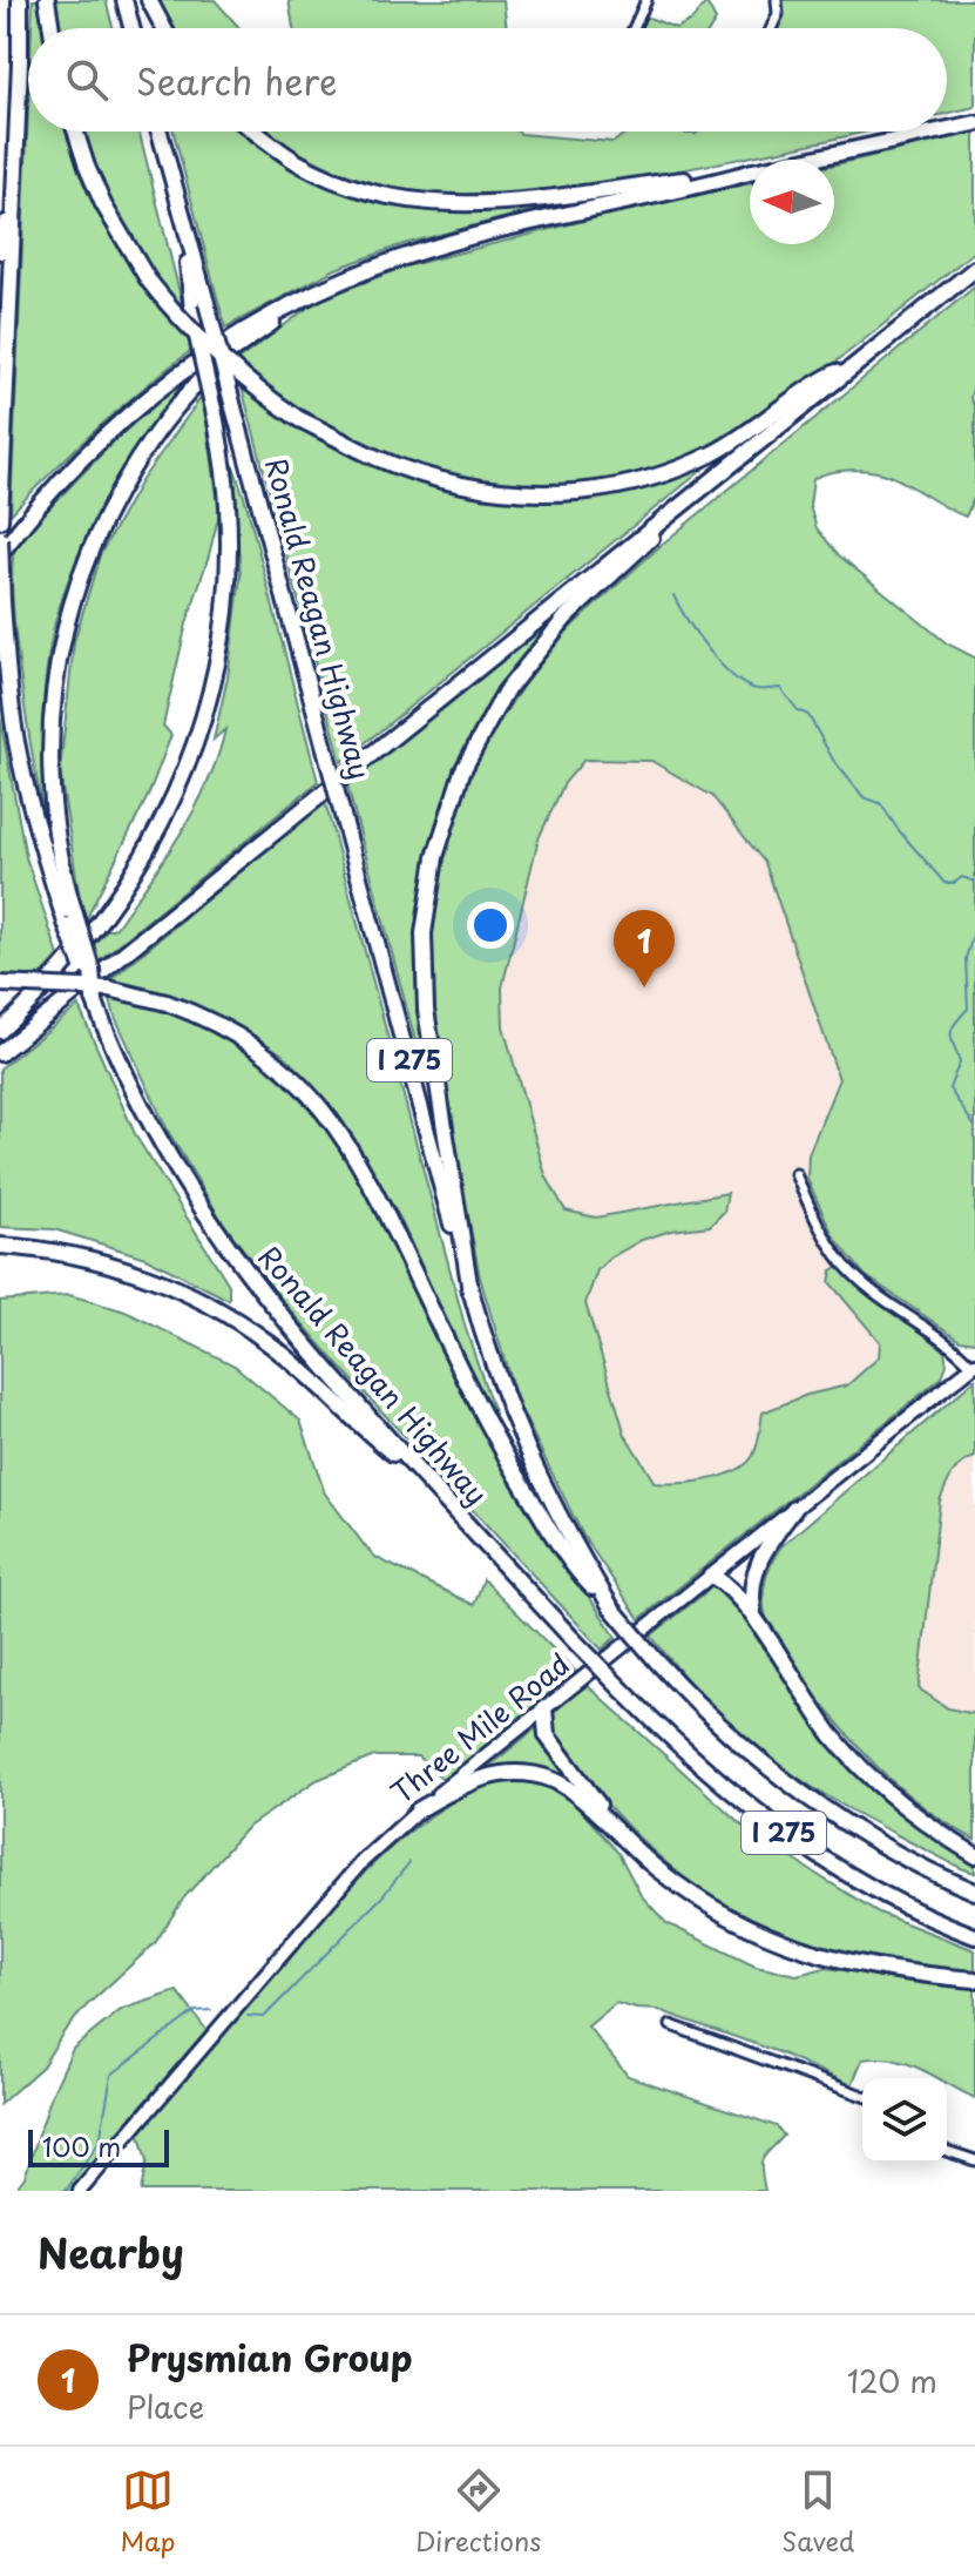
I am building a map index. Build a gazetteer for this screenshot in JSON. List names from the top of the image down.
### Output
{
  "streets": {
    "highway": ["Ronald Reagan Highway", "I 275"],
    "street": ["Three Mile Road"]
  },
  "crossings": [
    ["Ronald Reagan Highway", "I 275"]
  ],
  "scale_bar": "100 m",
  "north": "left",
  "page": {
    "search": "Search here",
    "pins": "1",
    "scale": "100 m",
    "heading": "Nearby",
    "list": [
      {
        "mark": "1",
        "name": "Prysmian Group",
        "note": "Place",
        "value": "120 m"
      }
    ],
    "nav": ["Map", "Directions", "Saved"]
  }
}
